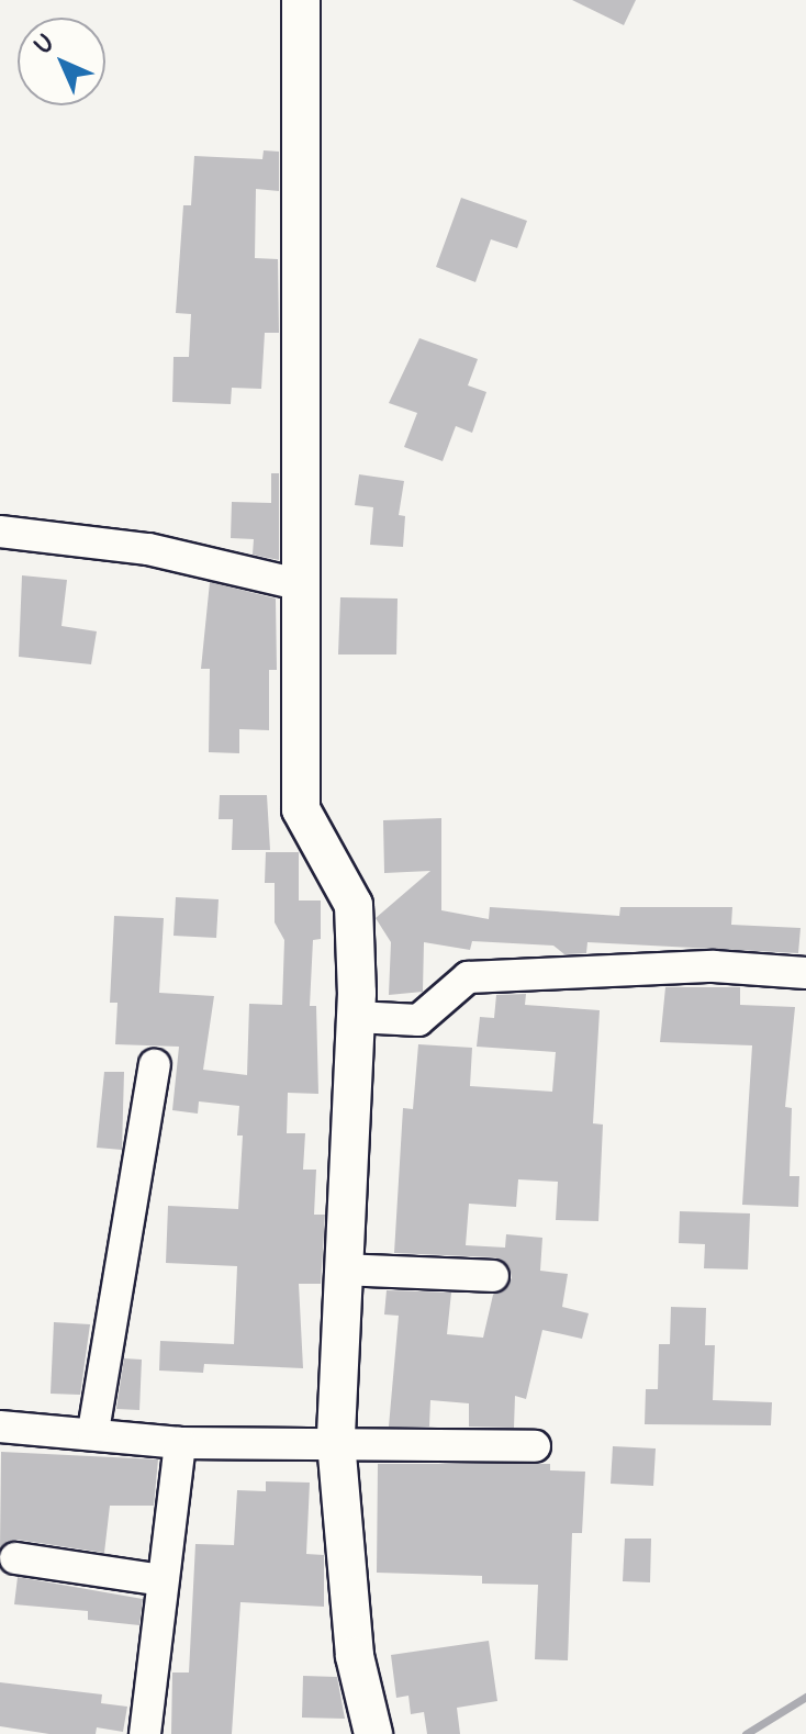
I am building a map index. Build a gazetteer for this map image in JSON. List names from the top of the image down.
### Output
{
  "north": "top left"
}
